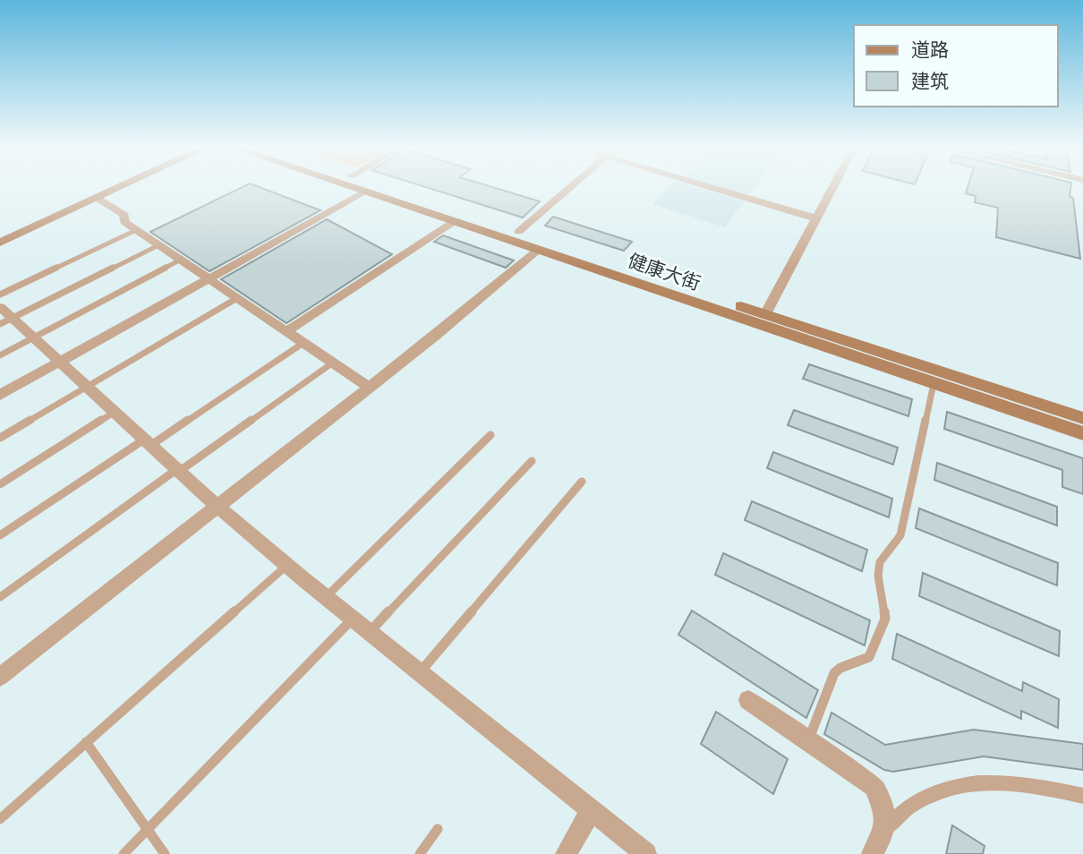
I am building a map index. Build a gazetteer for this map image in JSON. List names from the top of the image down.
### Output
{
  "streets": {
    "main road": ["健康大街"]
  },
  "legend": ["道路", "建筑"]
}
